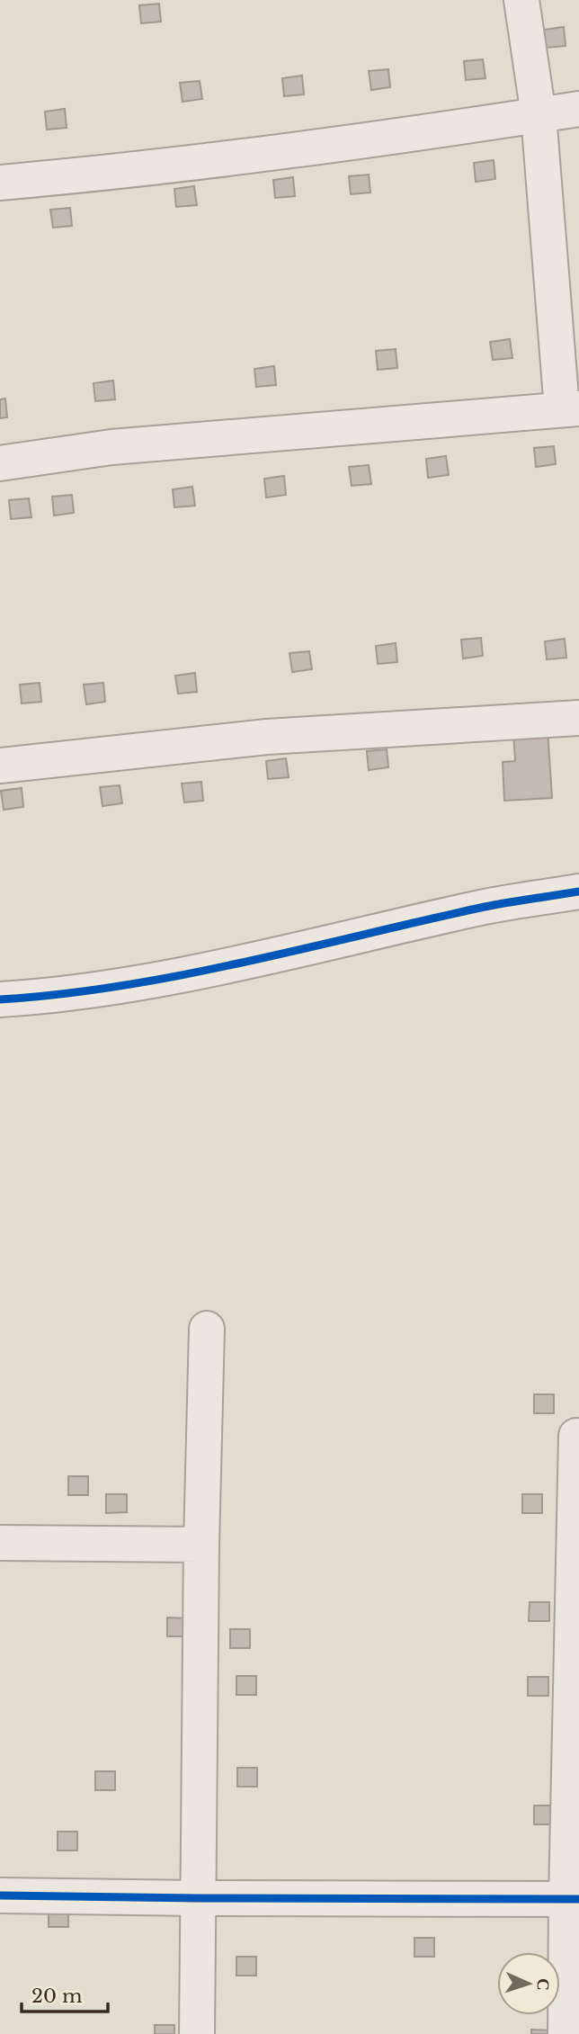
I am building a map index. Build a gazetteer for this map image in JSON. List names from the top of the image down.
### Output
{
  "scale_bar": "20 m",
  "north": "right"
}
